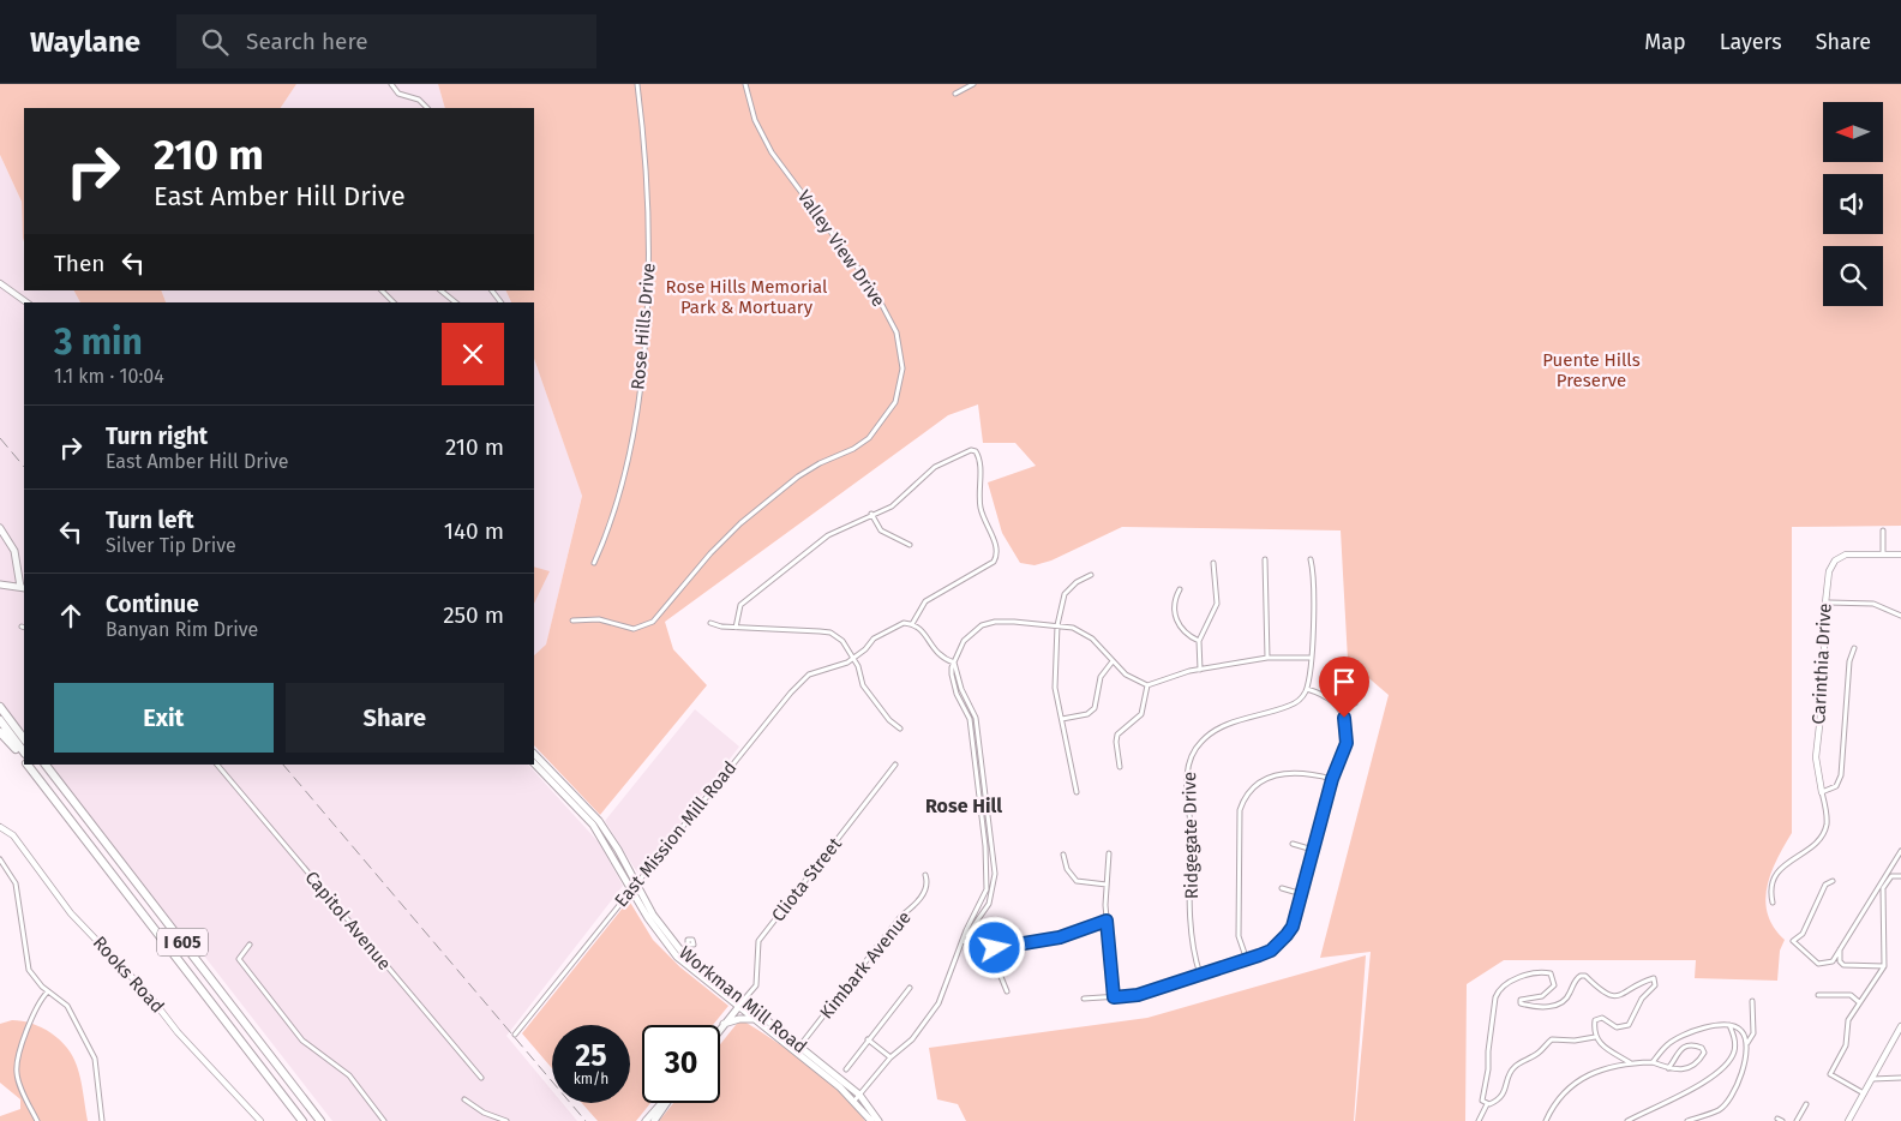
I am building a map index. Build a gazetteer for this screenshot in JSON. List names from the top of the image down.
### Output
{
  "streets": {
    "highway": ["I 605"],
    "main road": ["Workman Mill Road"],
    "street": [
      "Valley View Drive",
      "Rose Hills Drive",
      "Carinthia Drive",
      "East Mission Mill Road",
      "Ridgegate Drive",
      "Cliota Street",
      "Capitol Avenue",
      "Kimbark Avenue",
      "Rooks Road"
    ]
  },
  "crossings": [
    ["East Mission Mill Road", "Workman Mill Road"],
    ["Cliota Street", "Workman Mill Road"],
    ["Kimbark Avenue", "Workman Mill Road"]
  ],
  "districts": ["Rose Hill"],
  "parks": ["Rose Hills Memorial Park & Mortuary", "Puente Hills Preserve"],
  "north": "left",
  "page": {
    "header": "Waylane",
    "search": "Search here",
    "nav": ["Map", "Layers", "Share"],
    "turn": ["210 m", "East Amber Hill Drive"],
    "then": "Then",
    "heading": ["3 min", "1.1 km · 10:04"],
    "list": [
      {
        "name": "Turn right",
        "note": "East Amber Hill Drive",
        "value": "210 m"
      },
      {
        "name": "Turn left",
        "note": "Silver Tip Drive",
        "value": "140 m"
      },
      {
        "name": "Continue",
        "note": "Banyan Rim Drive",
        "value": "250 m"
      }
    ],
    "buttons": ["Exit", "Share"],
    "speed": "25 km/h",
    "limit": "30"
  }
}
